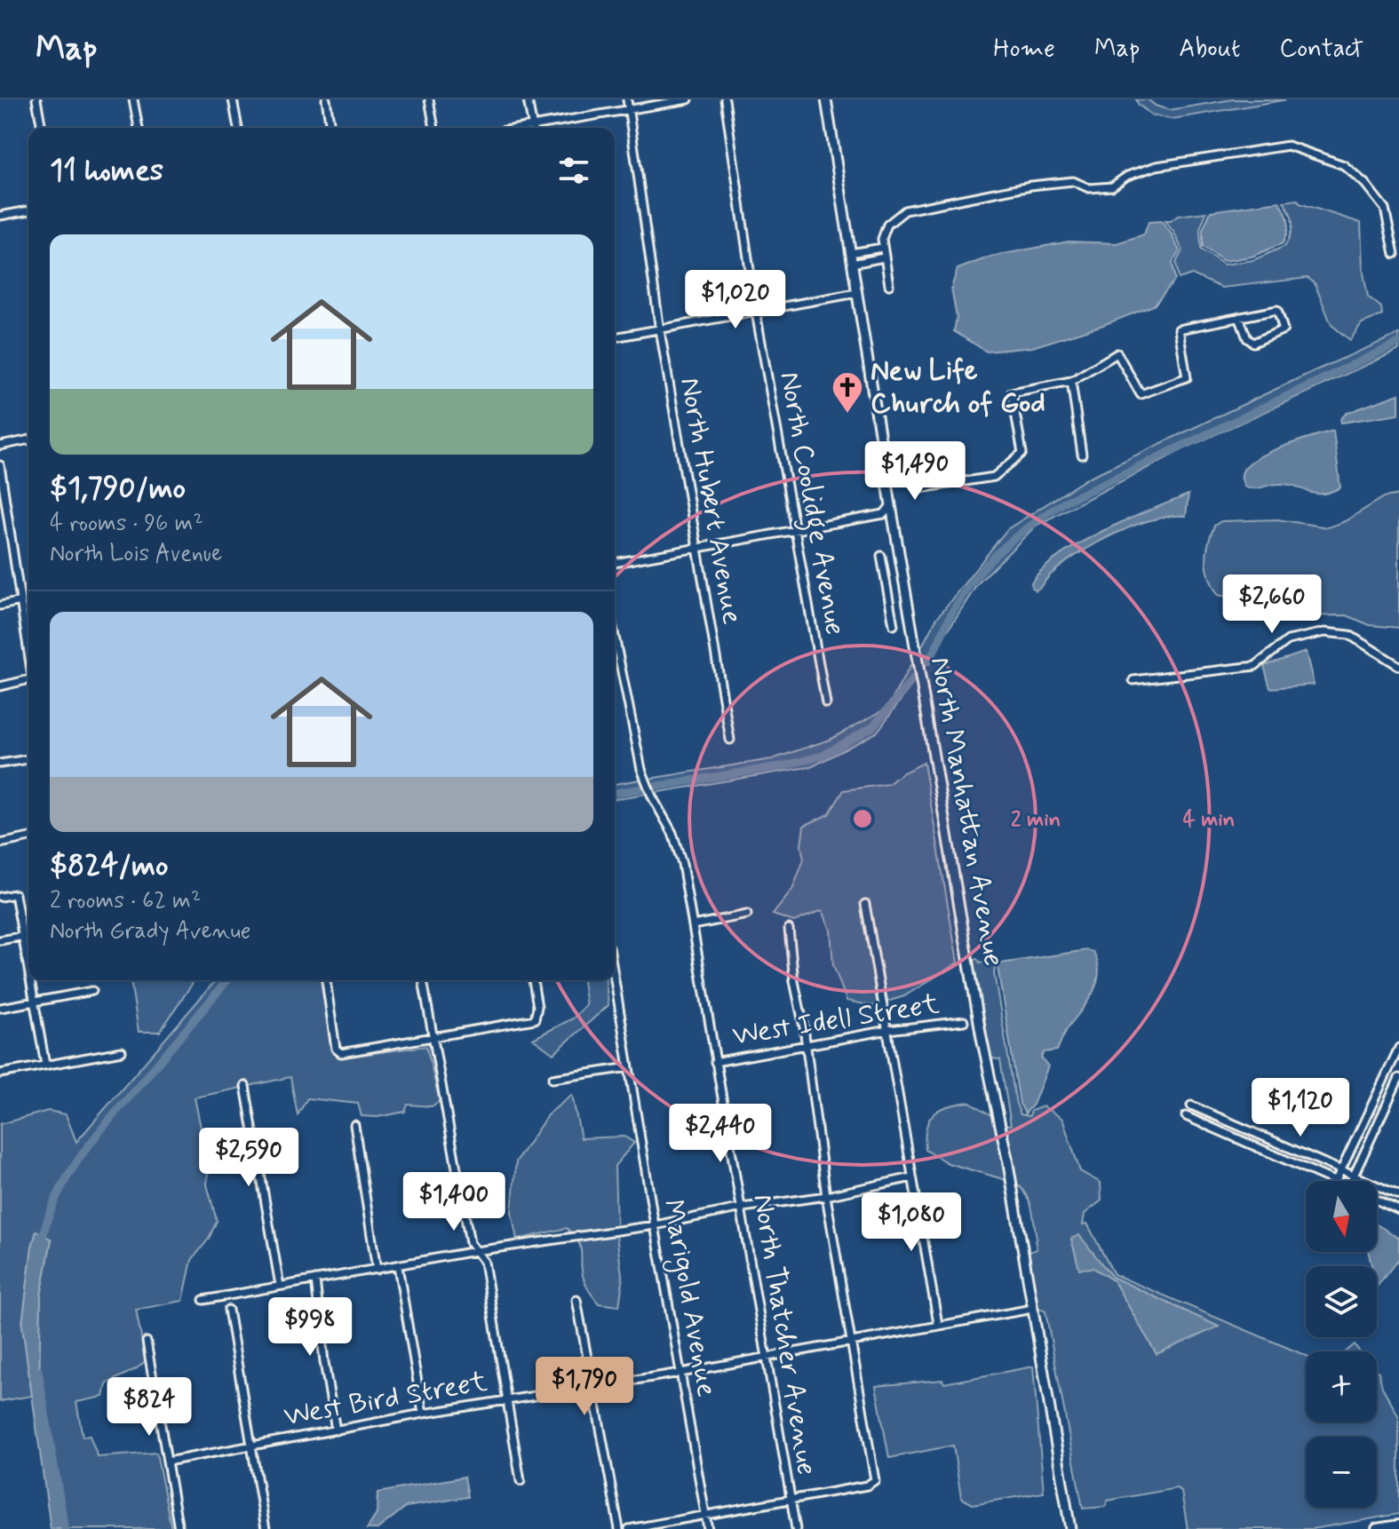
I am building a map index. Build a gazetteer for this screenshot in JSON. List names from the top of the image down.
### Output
{
  "streets": {
    "street": [
      "North Hubert Avenue",
      "North Coolidge Avenue",
      "North Manhattan Avenue",
      "West Idell Street",
      "Marigold Avenue",
      "North Thatcher Avenue",
      "West Bird Street"
    ]
  },
  "crossings": [
    ["North Manhattan Avenue", "West Bird Street"],
    ["West Idell Street", "North Thatcher Avenue"],
    ["Marigold Avenue", "West Bird Street"],
    ["North Thatcher Avenue", "West Bird Street"]
  ],
  "places": {
    "church": ["New Life Church of God"]
  },
  "north": "bottom",
  "page": {
    "header": "Map",
    "nav": [
      "Home",
      "Map",
      "About",
      "Contact"
    ],
    "heading": "11 homes",
    "list": [
      {
        "name": "$1,790/mo",
        "note": "4 rooms · 96 m² · North Lois Avenue"
      },
      {
        "name": "$824/mo",
        "note": "2 rooms · 62 m² · North Grady Avenue"
      }
    ],
    "price": [
      "$1,020",
      "$1,490",
      "$2,660",
      "$1,120",
      "$2,440",
      "$2,590",
      "$1,400",
      "$1,080",
      "$998",
      "$1,790",
      "$824"
    ],
    "map_buttons": ["+", "−"]
  },
  "rings": ["2 min", "4 min"]
}
